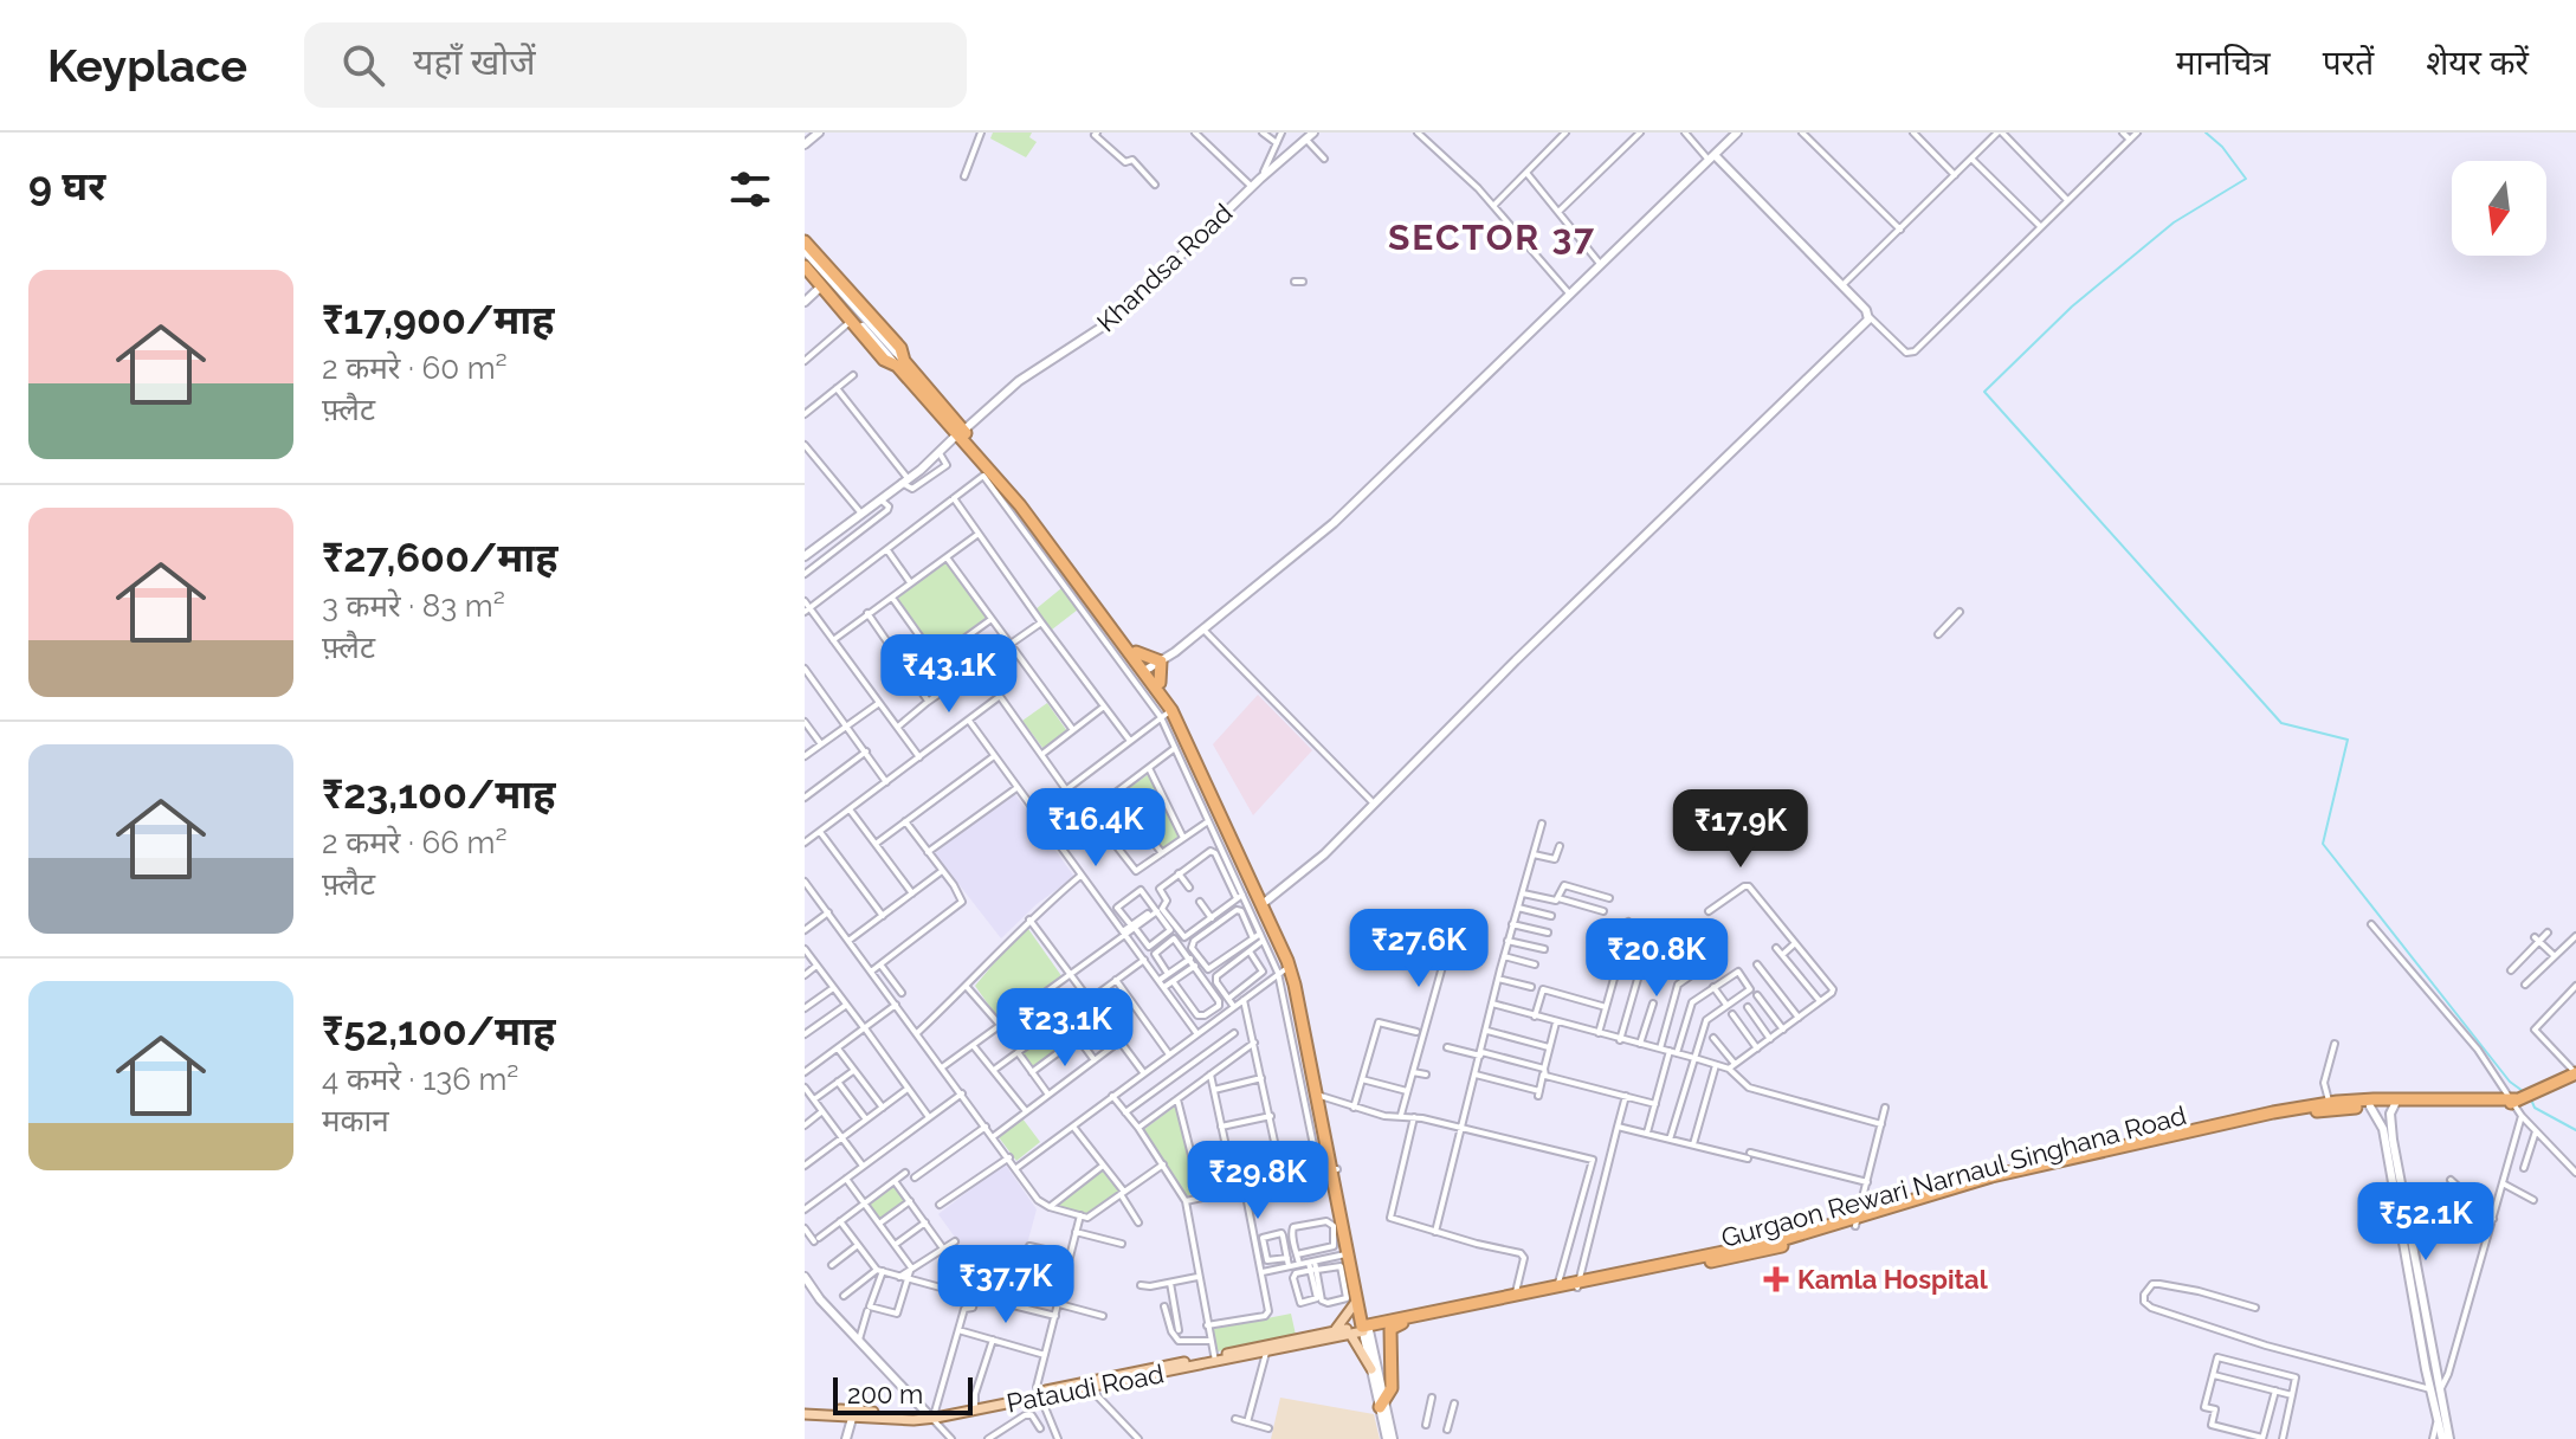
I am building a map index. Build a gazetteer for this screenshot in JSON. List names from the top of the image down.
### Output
{
  "streets": {
    "highway": ["Gurgaon Rewari Narnaul Singhana Road"],
    "street": ["Khandsa Road"]
  },
  "districts": ["SECTOR 37"],
  "places": {
    "health": ["Kamla Hospital"]
  },
  "scale_bar": "200 m",
  "north": "bottom",
  "page": {
    "header": "Keyplace",
    "search": "यहाँ खोजें",
    "nav": ["मानचित्र", "परतें", "शेयर करें"],
    "heading": "9 घर",
    "list": [
      {
        "name": "₹17,900/माह",
        "note": "2 कमरे · 60 m² · फ़्लैट"
      },
      {
        "name": "₹27,600/माह",
        "note": "3 कमरे · 83 m² · फ़्लैट"
      },
      {
        "name": "₹23,100/माह",
        "note": "2 कमरे · 66 m² · फ़्लैट"
      },
      {
        "name": "₹52,100/माह",
        "note": "4 कमरे · 136 m² · मकान"
      }
    ],
    "price": [
      "₹43.1K",
      "₹16.4K",
      "₹17.9K",
      "₹27.6K",
      "₹20.8K",
      "₹23.1K",
      "₹29.8K",
      "₹52.1K",
      "₹37.7K"
    ],
    "scale": "200 m"
  }
}
